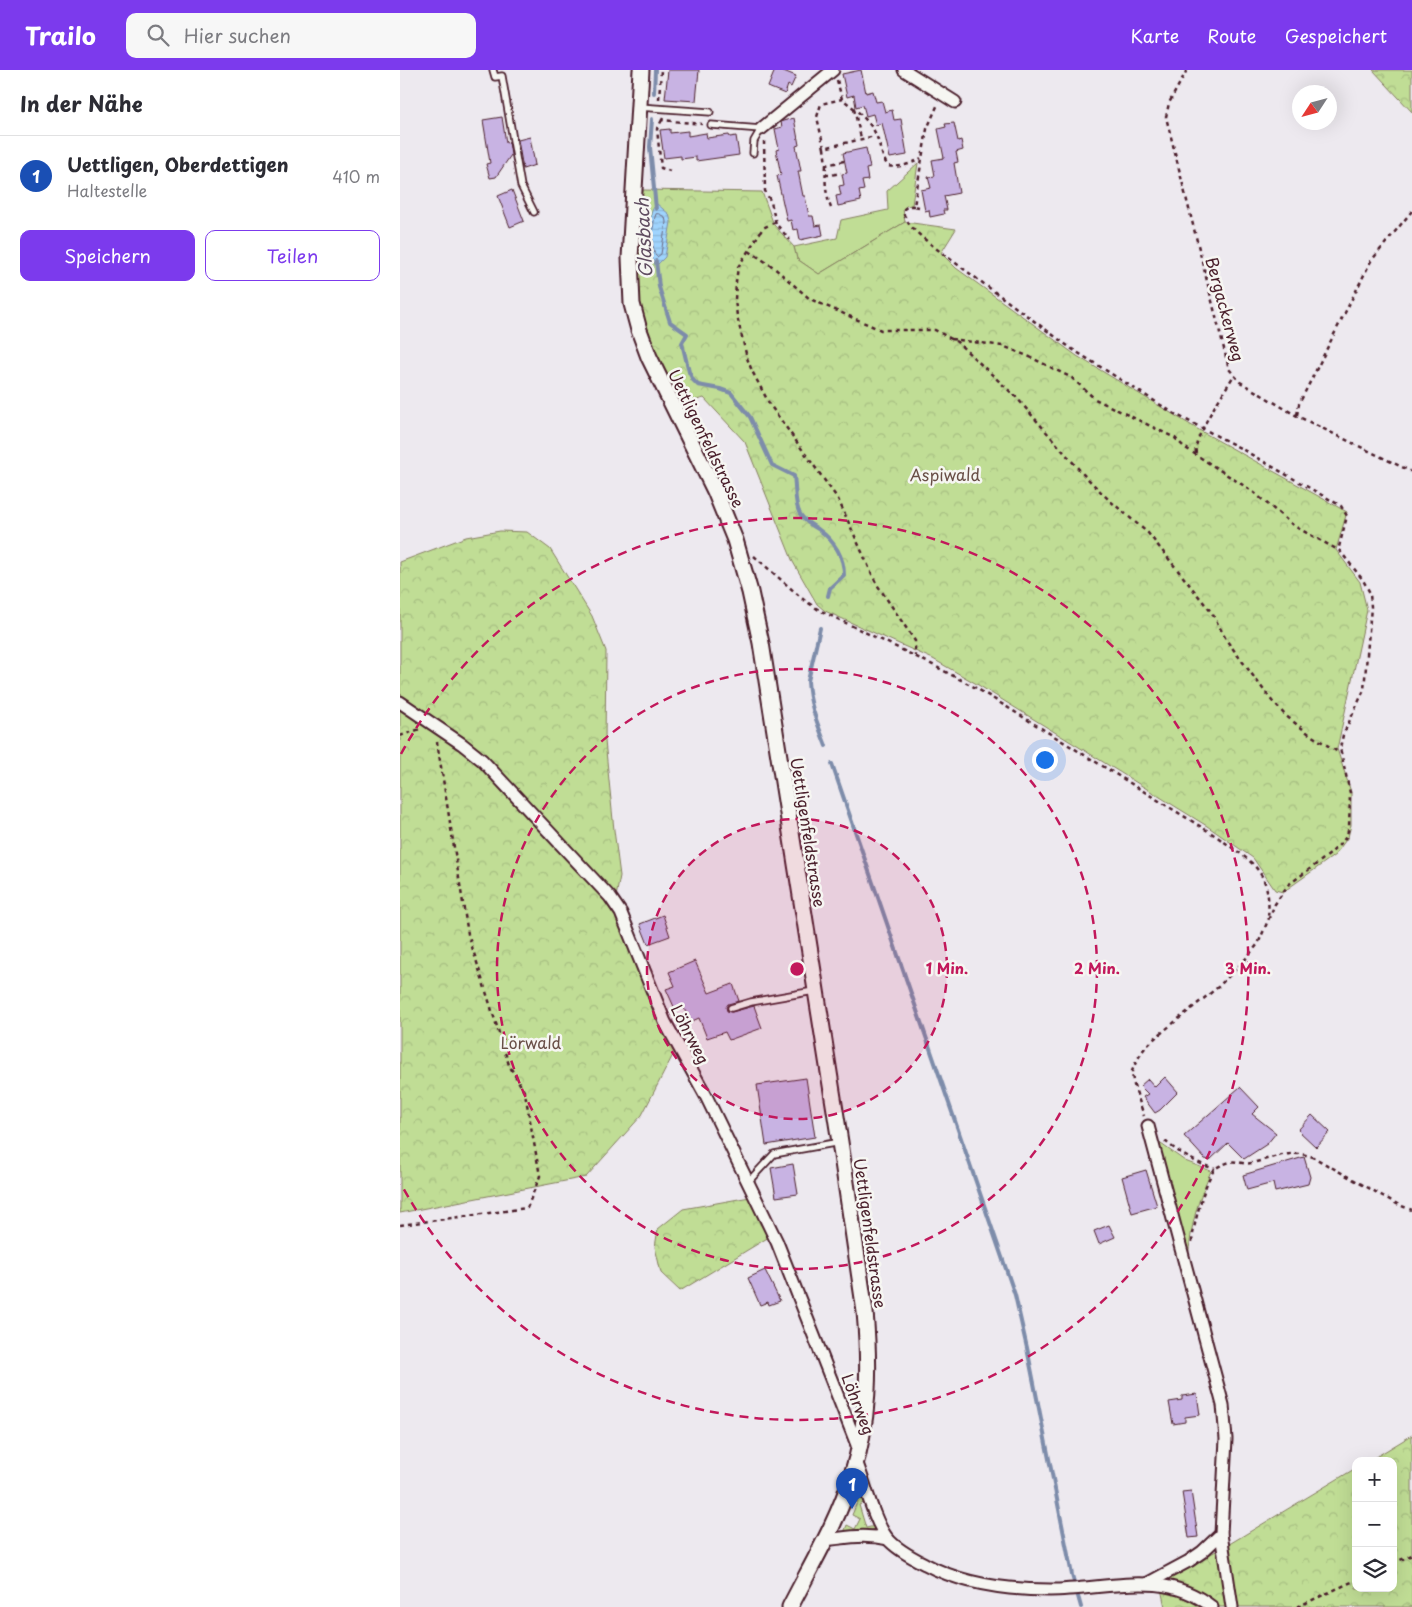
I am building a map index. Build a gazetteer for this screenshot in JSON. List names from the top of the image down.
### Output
{
  "streets": {
    "main road": ["Uettligenfeldstrasse"],
    "street": ["Löhrweg"],
    "path": ["Bergackerweg"]
  },
  "crossings": [
    ["Uettligenfeldstrasse", "Löhrweg"]
  ],
  "water": ["Glasbach"],
  "parks": ["Aspiwald", "Lörwald"],
  "north": "bottom left",
  "page": {
    "header": "Trailo",
    "search": "Hier suchen",
    "nav": ["Karte", "Route", "Gespeichert"],
    "heading": "In der Nähe",
    "list": [
      {
        "mark": "1",
        "name": "Uettligen, Oberdettigen",
        "note": "Haltestelle",
        "value": "410 m"
      }
    ],
    "buttons": ["Speichern", "Teilen"],
    "map_buttons": ["+", "−"],
    "pins": "1"
  },
  "rings": ["1 Min.", "2 Min.", "3 Min."]
}
